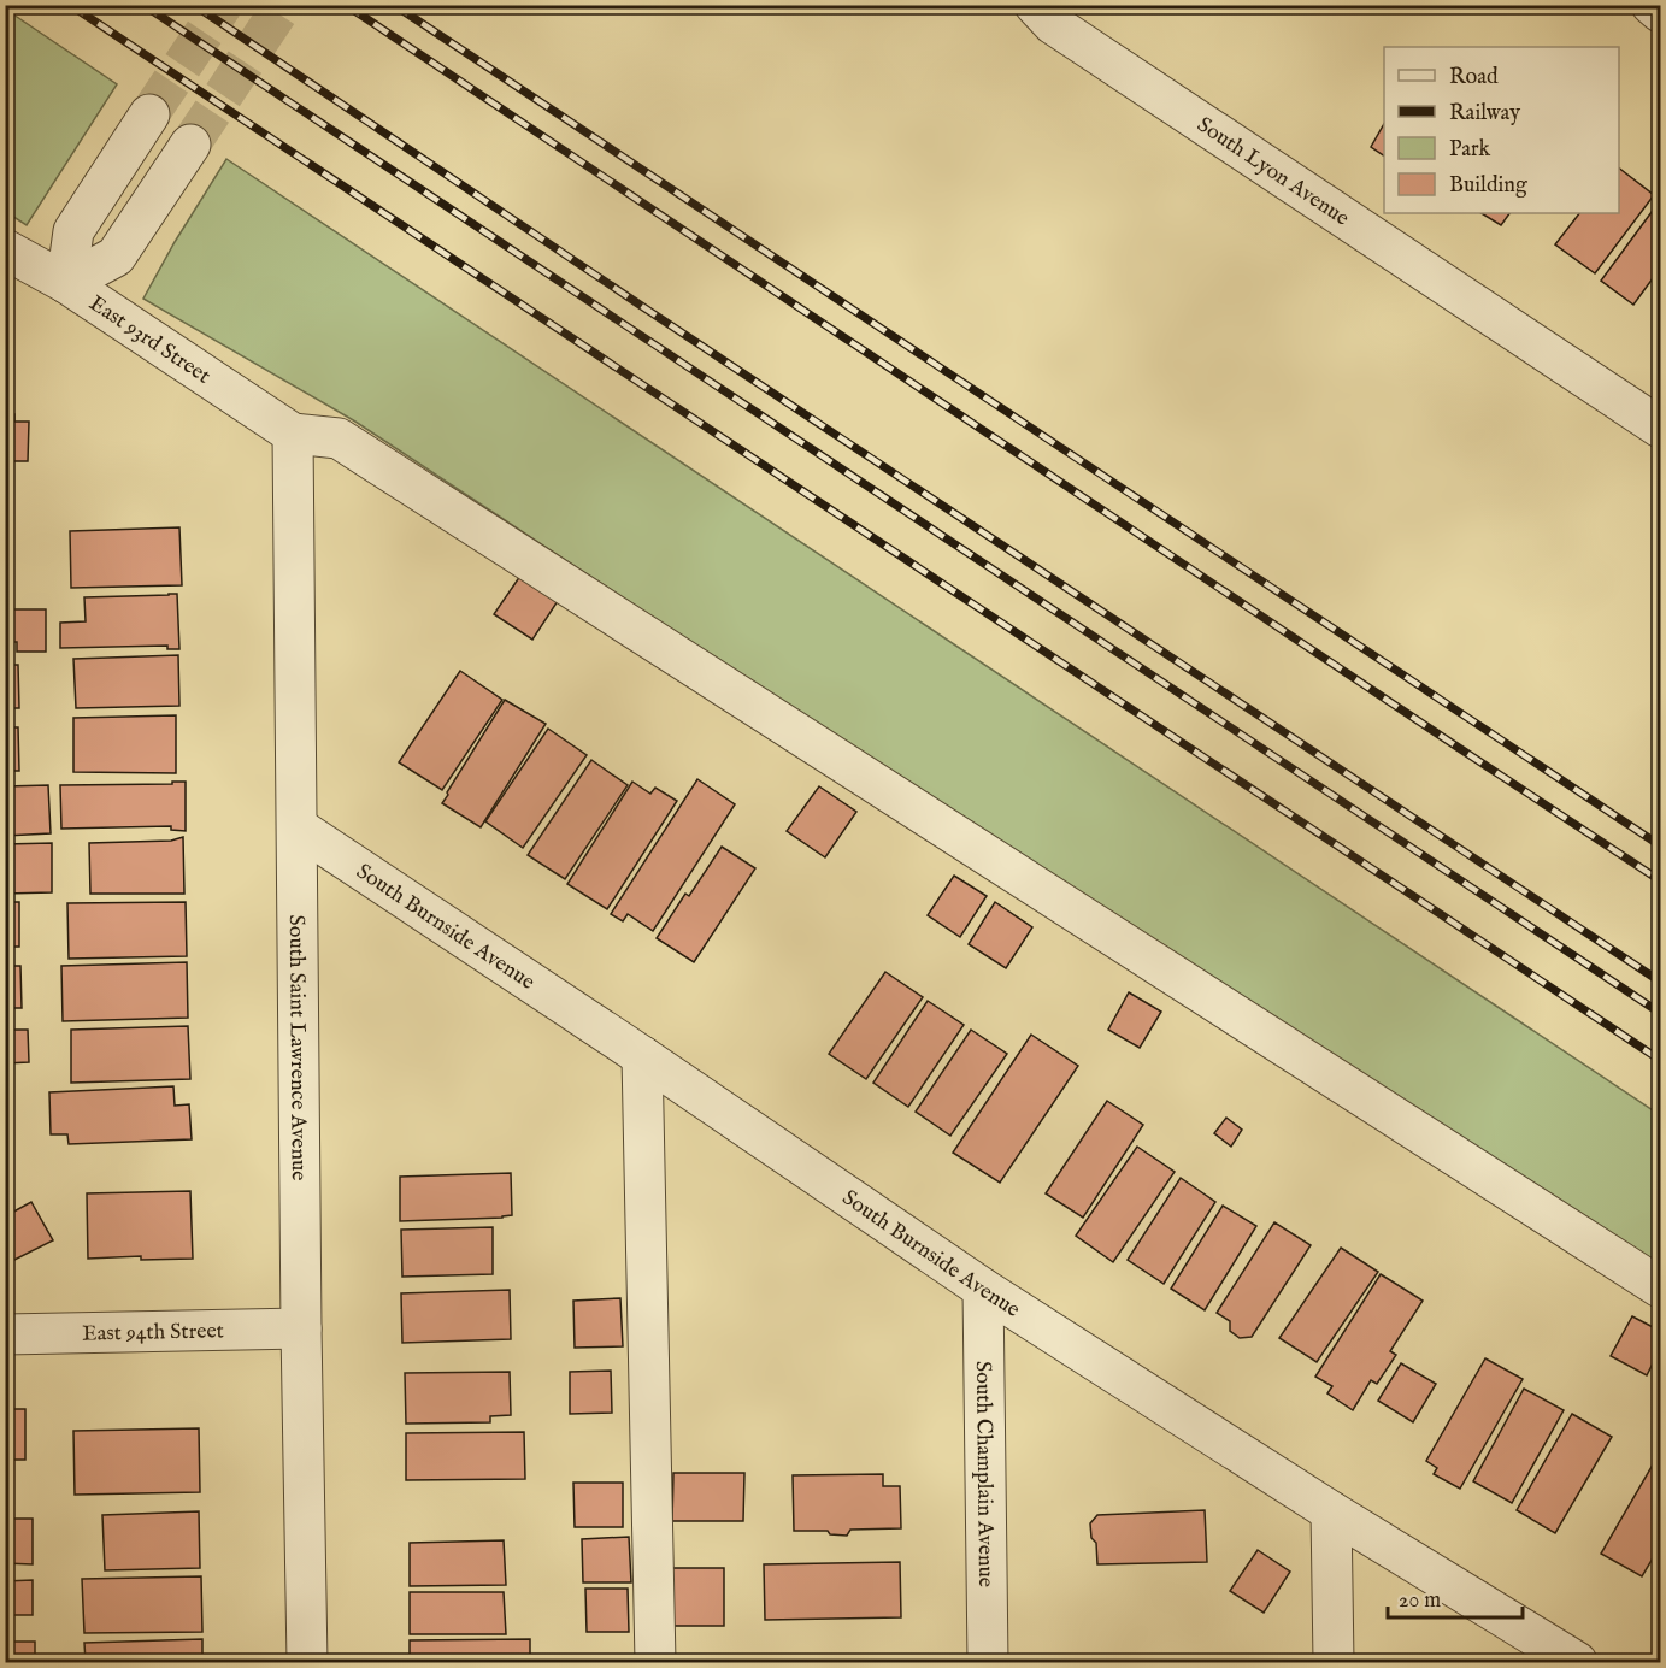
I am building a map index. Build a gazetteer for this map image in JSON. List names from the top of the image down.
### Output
{
  "streets": {
    "street": [
      "South Lyon Avenue",
      "East 93rd Street",
      "South Burnside Avenue",
      "South Saint Lawrence Avenue",
      "East 94th Street",
      "South Champlain Avenue"
    ]
  },
  "crossings": [
    ["East 93rd Street", "South Saint Lawrence Avenue"],
    ["South Burnside Avenue", "South Saint Lawrence Avenue"],
    ["South Burnside Avenue", "South Champlain Avenue"],
    ["South Saint Lawrence Avenue", "East 94th Street"]
  ],
  "legend": [
    "Road",
    "Railway",
    "Park",
    "Building"
  ],
  "scale_bar": "20 m"
}
